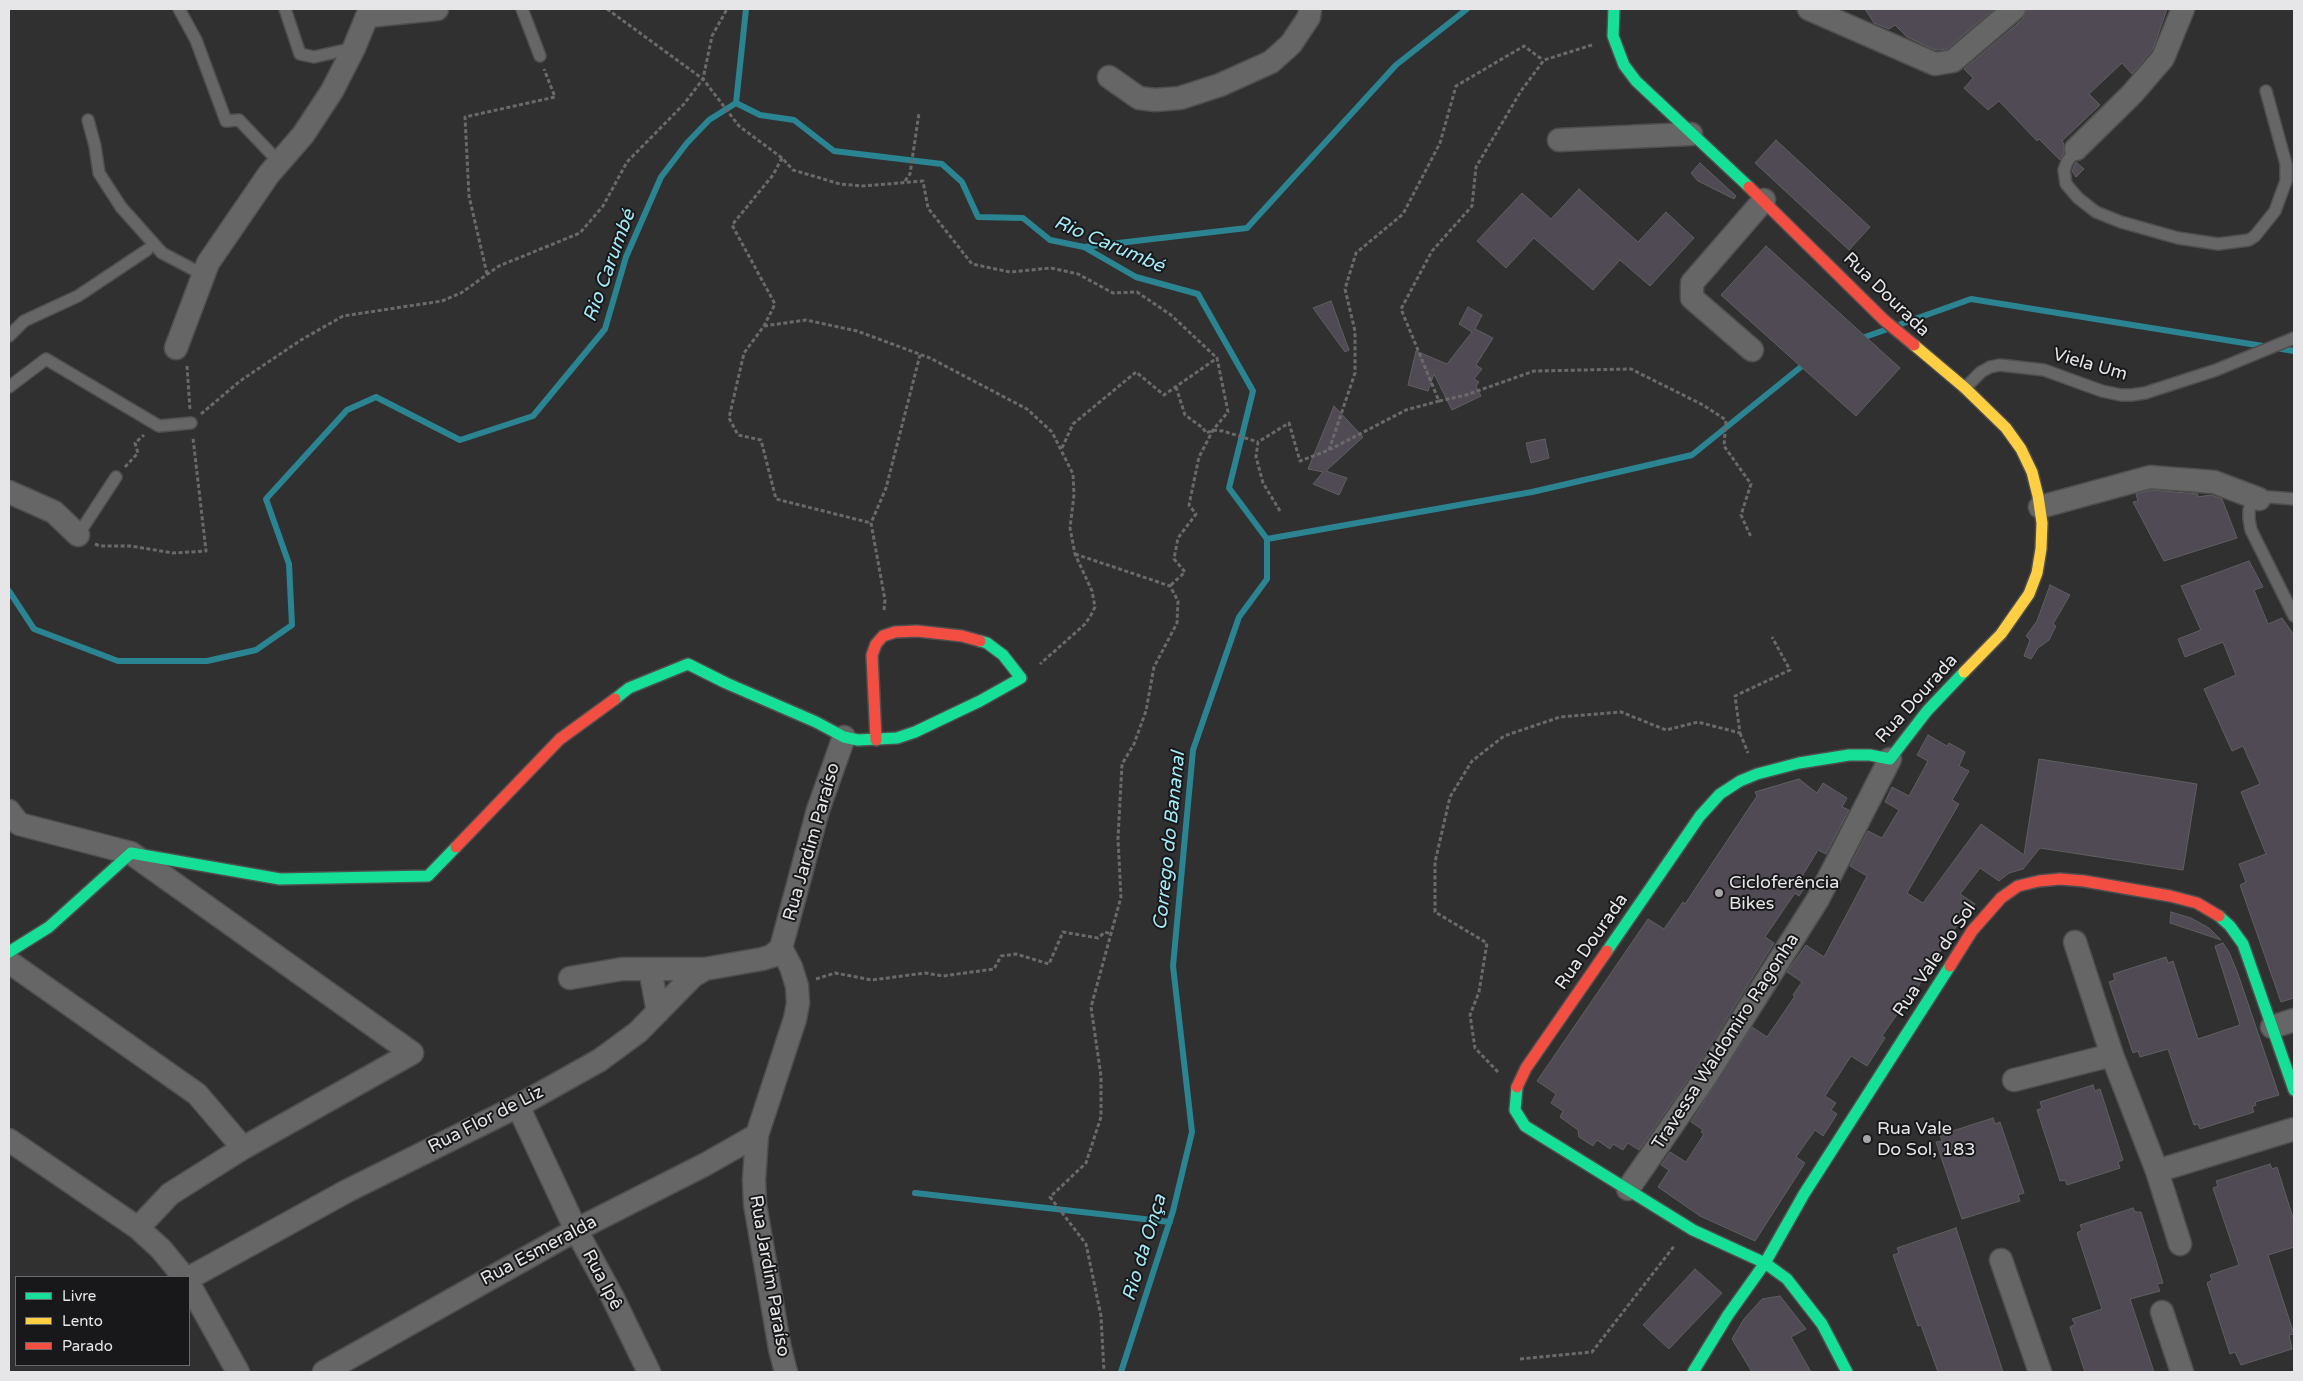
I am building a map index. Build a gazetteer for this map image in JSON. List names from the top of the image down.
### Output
{
  "streets": {
    "street": [
      "Rua Dourada",
      "Rua Jardim Paraíso",
      "Rua Vale do Sol",
      "Travessa Waldomiro Ragonha",
      "Rua Flor de Liz",
      "Rua Esmeralda",
      "Rua Ipê"
    ],
    "lane": ["Viela Um"]
  },
  "crossings": [
    ["Rua Dourada", "Viela Um"],
    ["Rua Dourada", "Travessa Waldomiro Ragonha"],
    ["Rua Jardim Paraíso", "Rua Flor de Liz"],
    ["Rua Jardim Paraíso", "Rua Esmeralda"],
    ["Rua Flor de Liz", "Rua Ipê"],
    ["Rua Esmeralda", "Rua Ipê"]
  ],
  "water": ["Rio Carumbé", "Corrego do Bananal", "Rio da Onça"],
  "places": ["Cicloferência Bikes", "Rua Vale Do Sol, 183"],
  "legend": ["Livre", "Lento", "Parado"]
}
